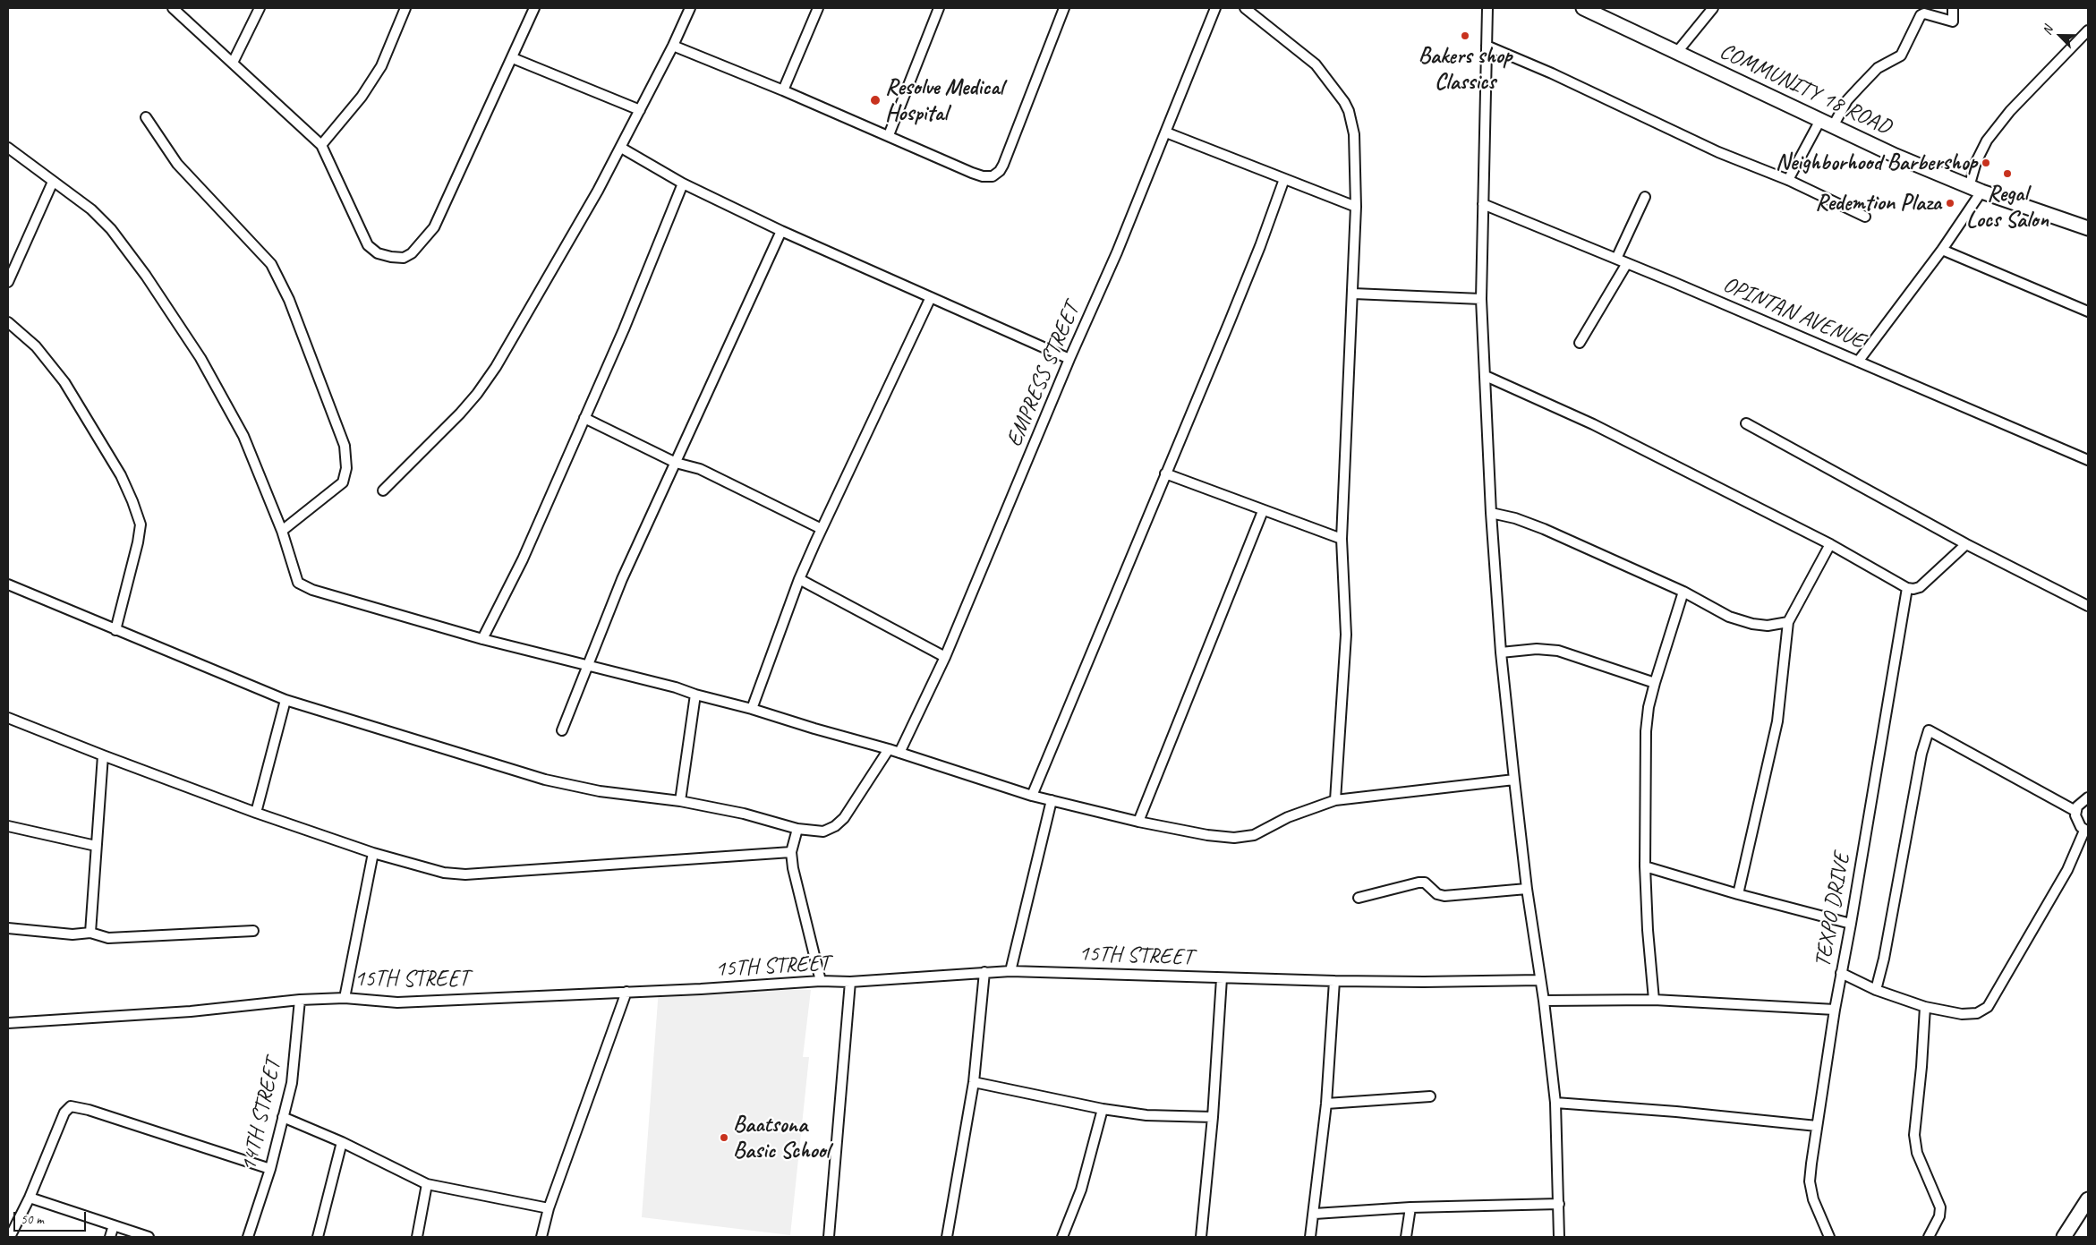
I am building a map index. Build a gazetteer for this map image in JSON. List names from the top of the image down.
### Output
{
  "streets": {
    "main road": ["COMMUNITY 18 ROAD"],
    "street": [
      "OPINTAN AVENUE",
      "EMPRESS STREET",
      "TEXPO DRIVE",
      "15TH STREET",
      "14TH STREET"
    ]
  },
  "crossings": [
    ["15TH STREET", "14TH STREET"]
  ],
  "places": [
    "Bakers shop Classics",
    "Resolve Medical Hospital",
    "Neighborhood Barbershop",
    "Regal Locs Salon",
    "Redemtion Plaza",
    "Baatsona Basic School"
  ],
  "scale_bar": "50 m",
  "north": "top left"
}
